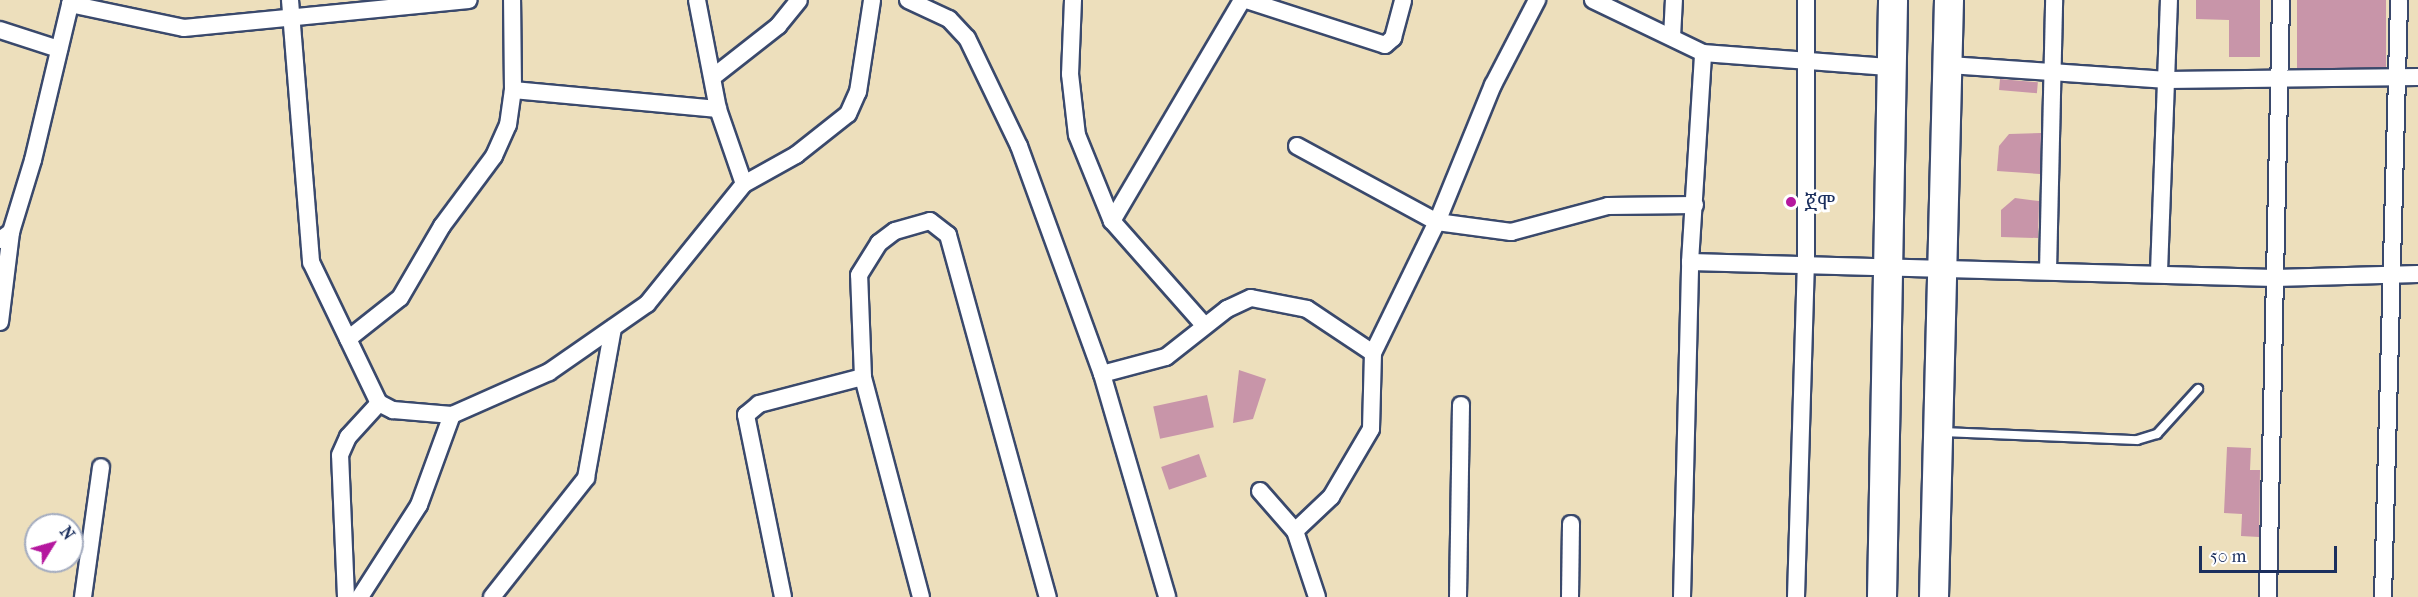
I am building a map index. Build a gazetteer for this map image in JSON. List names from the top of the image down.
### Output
{
  "places": ["ጀሞ"],
  "scale_bar": "50 m",
  "north": "top right"
}
